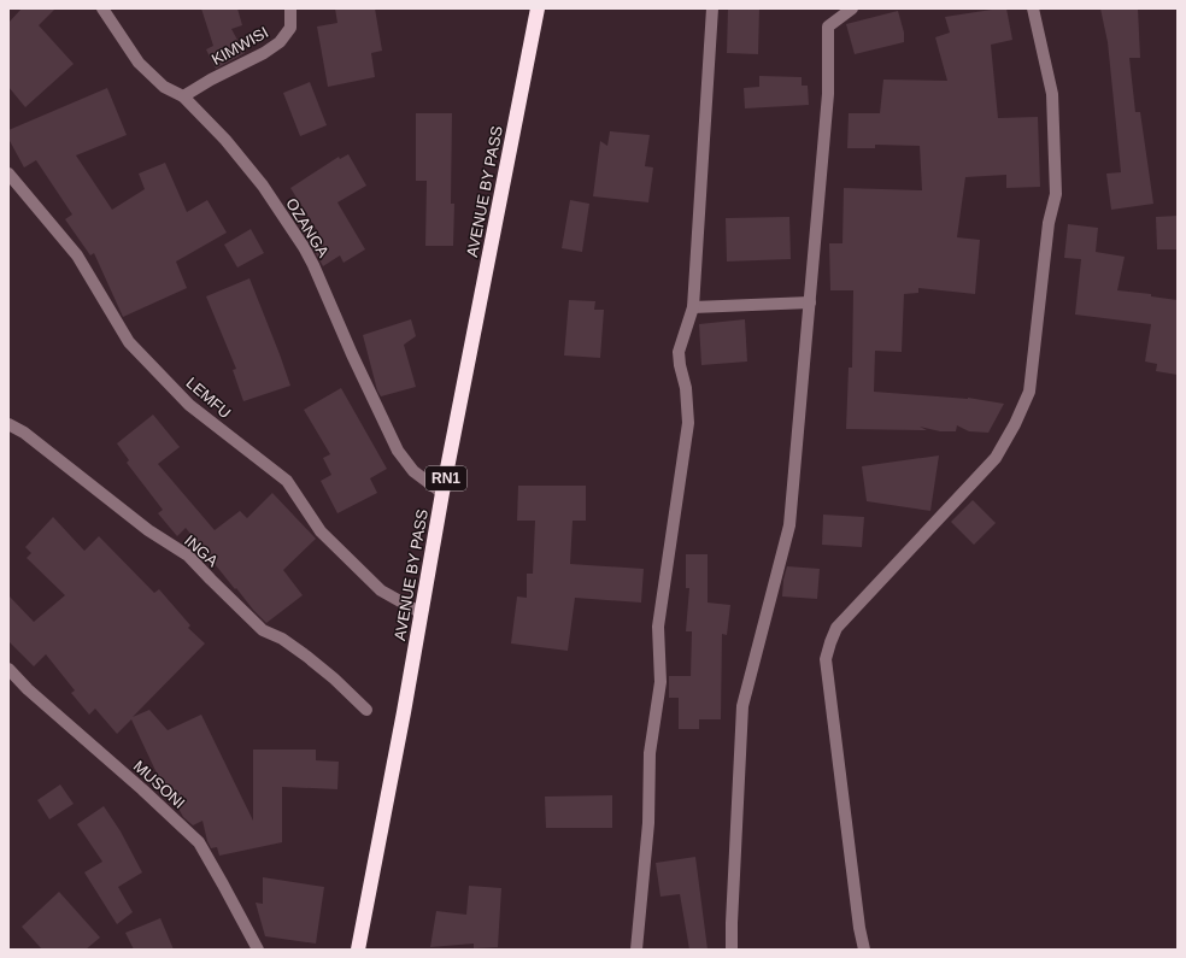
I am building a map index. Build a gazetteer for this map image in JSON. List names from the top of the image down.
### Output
{
  "streets": {
    "highway": ["AVENUE BY PASS", "RN1"],
    "street": [
      "KIMWISI",
      "OZANGA",
      "LEMFU",
      "INGA",
      "MUSONI"
    ]
  },
  "crossings": [
    ["KIMWISI", "OZANGA"],
    ["AVENUE BY PASS", "OZANGA"],
    ["AVENUE BY PASS", "LEMFU"]
  ]
}
